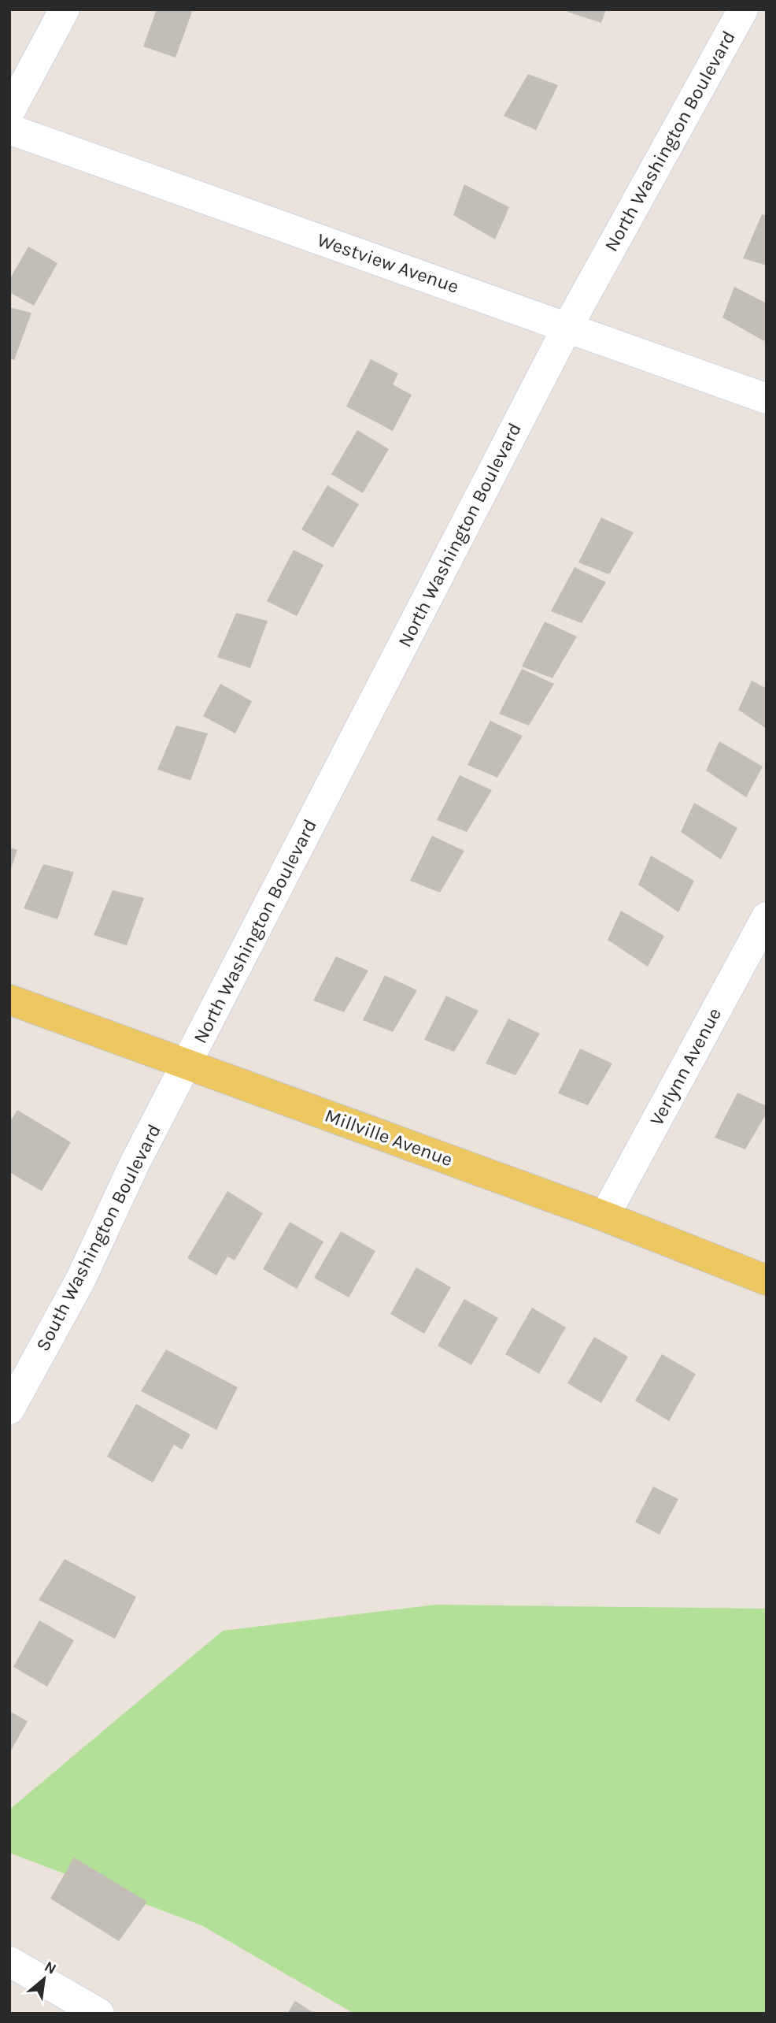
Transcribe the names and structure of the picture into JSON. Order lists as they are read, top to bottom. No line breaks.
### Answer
{"streets":{"main road":["Millville Avenue"],"street":["North Washington Boulevard","Westview Avenue","Verlynn Avenue","South Washington Boulevard"]},"crossings":[["North Washington Boulevard","Westview Avenue"],["North Washington Boulevard","Millville Avenue"],["North Washington Boulevard","South Washington Boulevard"],["Verlynn Avenue","Millville Avenue"],["Millville Avenue","South Washington Boulevard"]],"north":"top right"}
